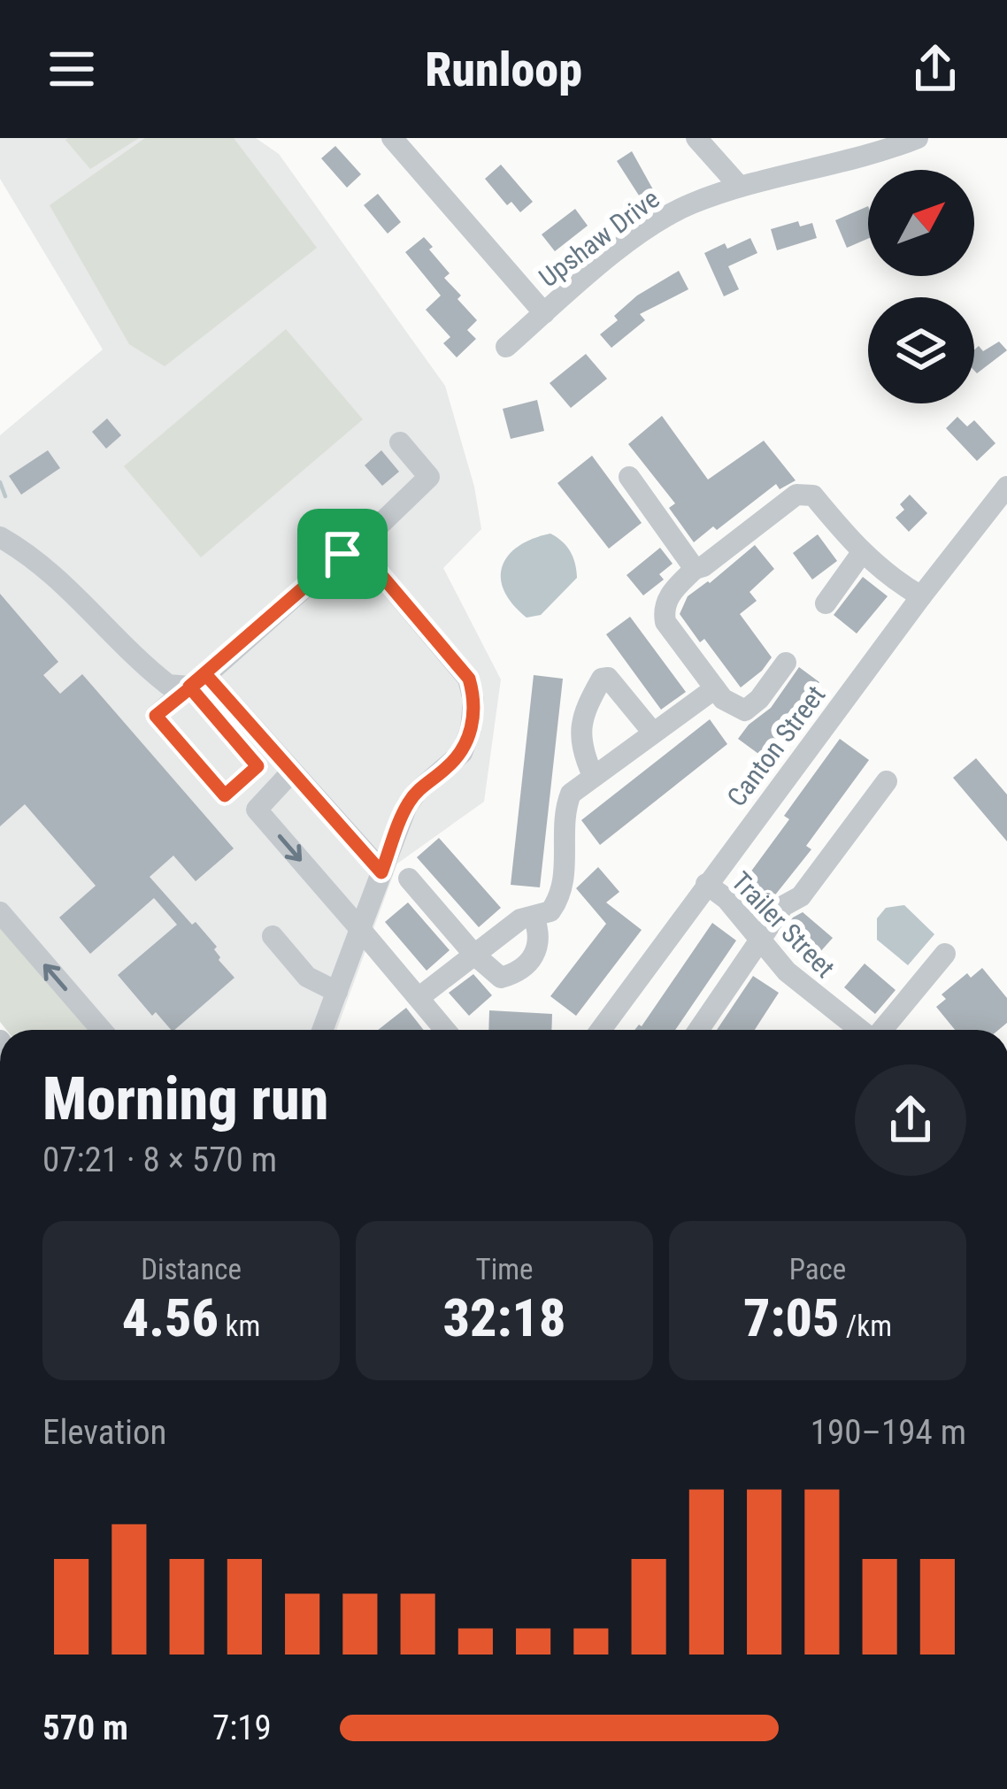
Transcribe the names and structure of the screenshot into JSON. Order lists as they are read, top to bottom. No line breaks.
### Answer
{"streets":{"street":["Upshaw Drive","Canton Street","Trailer Street"]},"crossings":[["Canton Street","Trailer Street"]],"north":"top right","page":{"header":"Runloop","heading":["Morning run","07:21 · 8 × 570 m"],"stats":[["Distance","4.56 km"],["Time","32:18"],["Pace","7:05 /km"]],"chart":["Elevation","190–194 m"],"list":[{"name":"570 m","note":"7:19"}]}}
